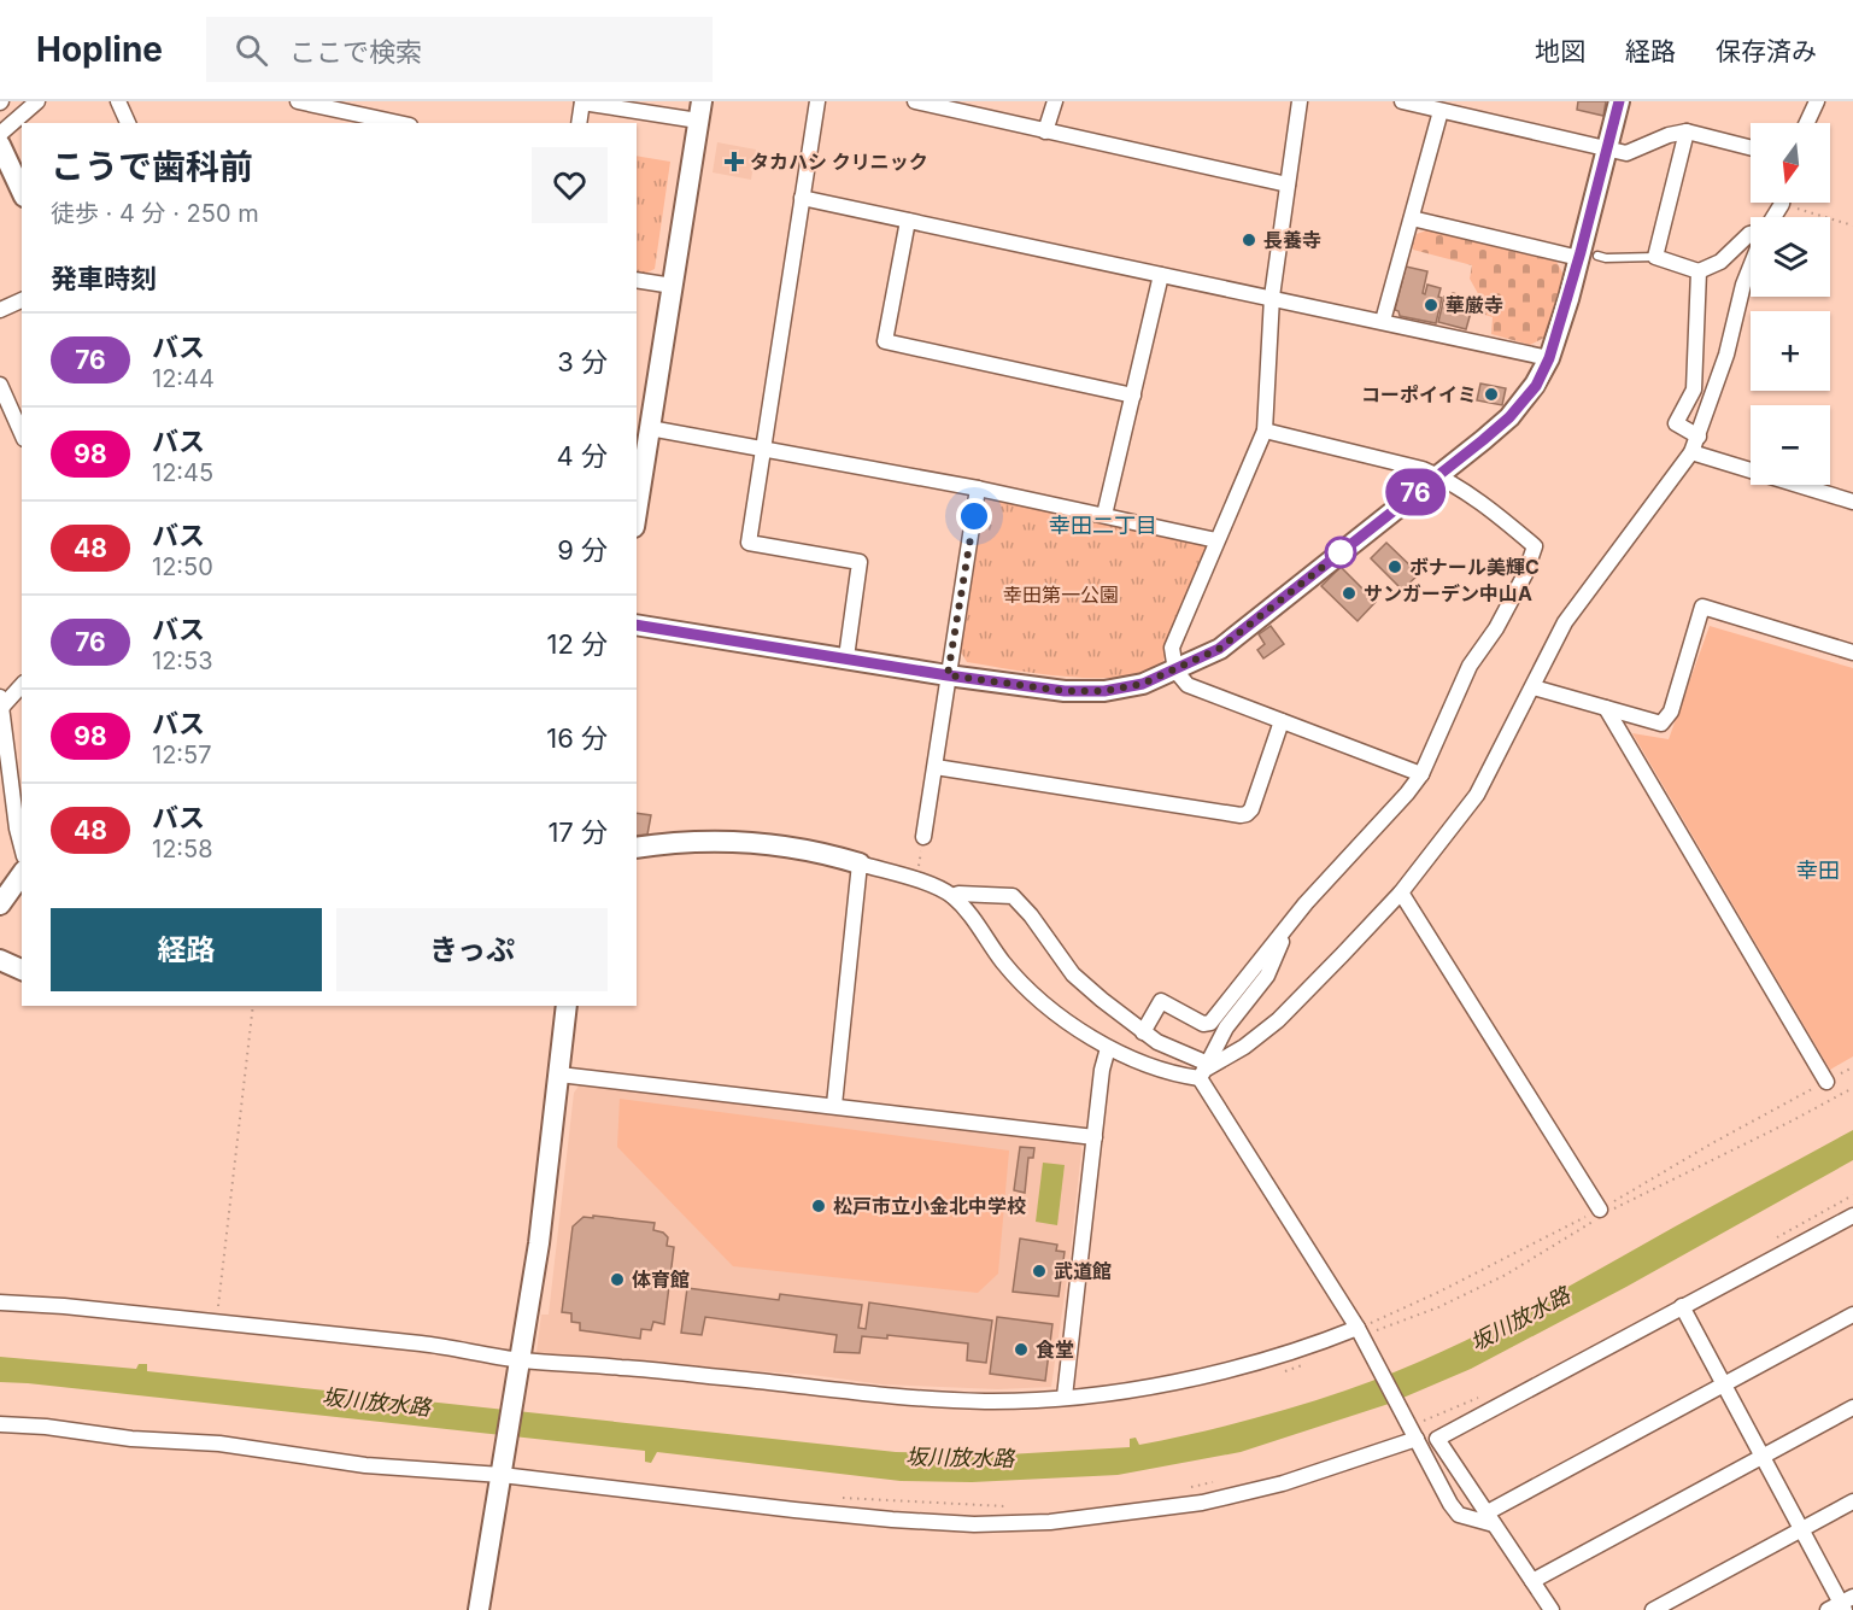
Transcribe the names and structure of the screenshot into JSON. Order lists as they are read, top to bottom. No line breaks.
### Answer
{"districts":["幸田二丁目","幸田"],"water":["坂川放水路"],"parks":["幸田第一公園"],"places":{"health":["タカハシ クリニック"],"other":["長養寺","華厳寺","コーポイイミ","ボナール美輝C","サンガーデン中山A","松戸市立小金北中学校","武道館","体育館","食堂"]},"lines":["bus line 76"],"north":"bottom","page":{"header":"Hopline","search":"ここで検索","nav":["地図","経路","保存済み"],"on_map":"76","map_buttons":["+","−"],"heading":[["こうで歯科前","徒歩 · 4 分 · 250 m"],"発車時刻"],"list":[{"mark":"76","name":"バス","note":"12:44","value":"3 分"},{"mark":"98","name":"バス","note":"12:45","value":"4 分"},{"mark":"48","name":"バス","note":"12:50","value":"9 分"},{"mark":"76","name":"バス","note":"12:53","value":"12 分"},{"mark":"98","name":"バス","note":"12:57","value":"16 分"},{"mark":"48","name":"バス","note":"12:58","value":"17 分"}],"buttons":["経路","きっぷ"]}}
